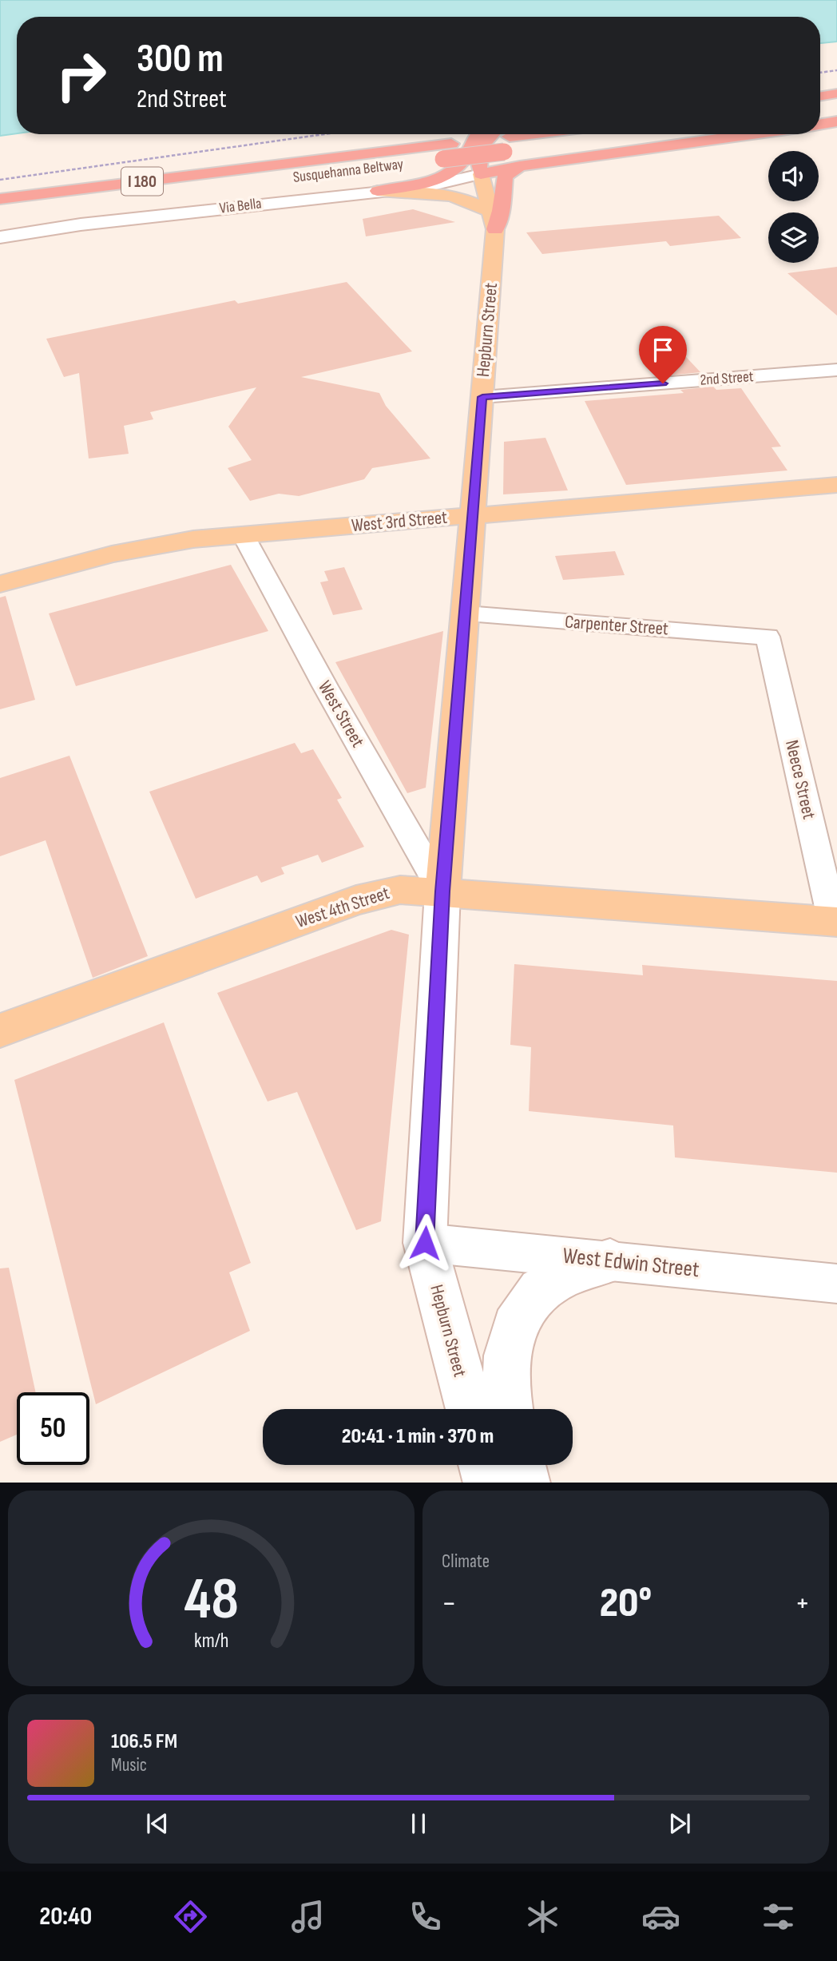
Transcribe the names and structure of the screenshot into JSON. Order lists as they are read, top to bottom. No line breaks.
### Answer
{"streets":{"highway":["Susquehanna Beltway","I 180"],"main road":["Via Bella","Hepburn Street","West 3rd Street","West 4th Street"],"street":["2nd Street","Carpenter Street","West Street","Neece Street","West Edwin Street"]},"crossings":[["Via Bella","Hepburn Street"],["Hepburn Street","2nd Street"],["Hepburn Street","West 3rd Street"],["Hepburn Street","Carpenter Street"],["Hepburn Street","West Street"],["Hepburn Street","West 4th Street"],["Hepburn Street","West Edwin Street"],["West 3rd Street","West Street"],["Carpenter Street","Neece Street"],["West Street","West 4th Street"],["Neece Street","West 4th Street"]],"page":{"turn":["300 m","2nd Street"],"limit":"50","trip":"20:41 · 1 min · 370 m","tile":"Climate","heat":["−","20°","+"],"song":["106.5 FM","Music"],"tabs":"20:40","gauge":["48","km/h"]}}
